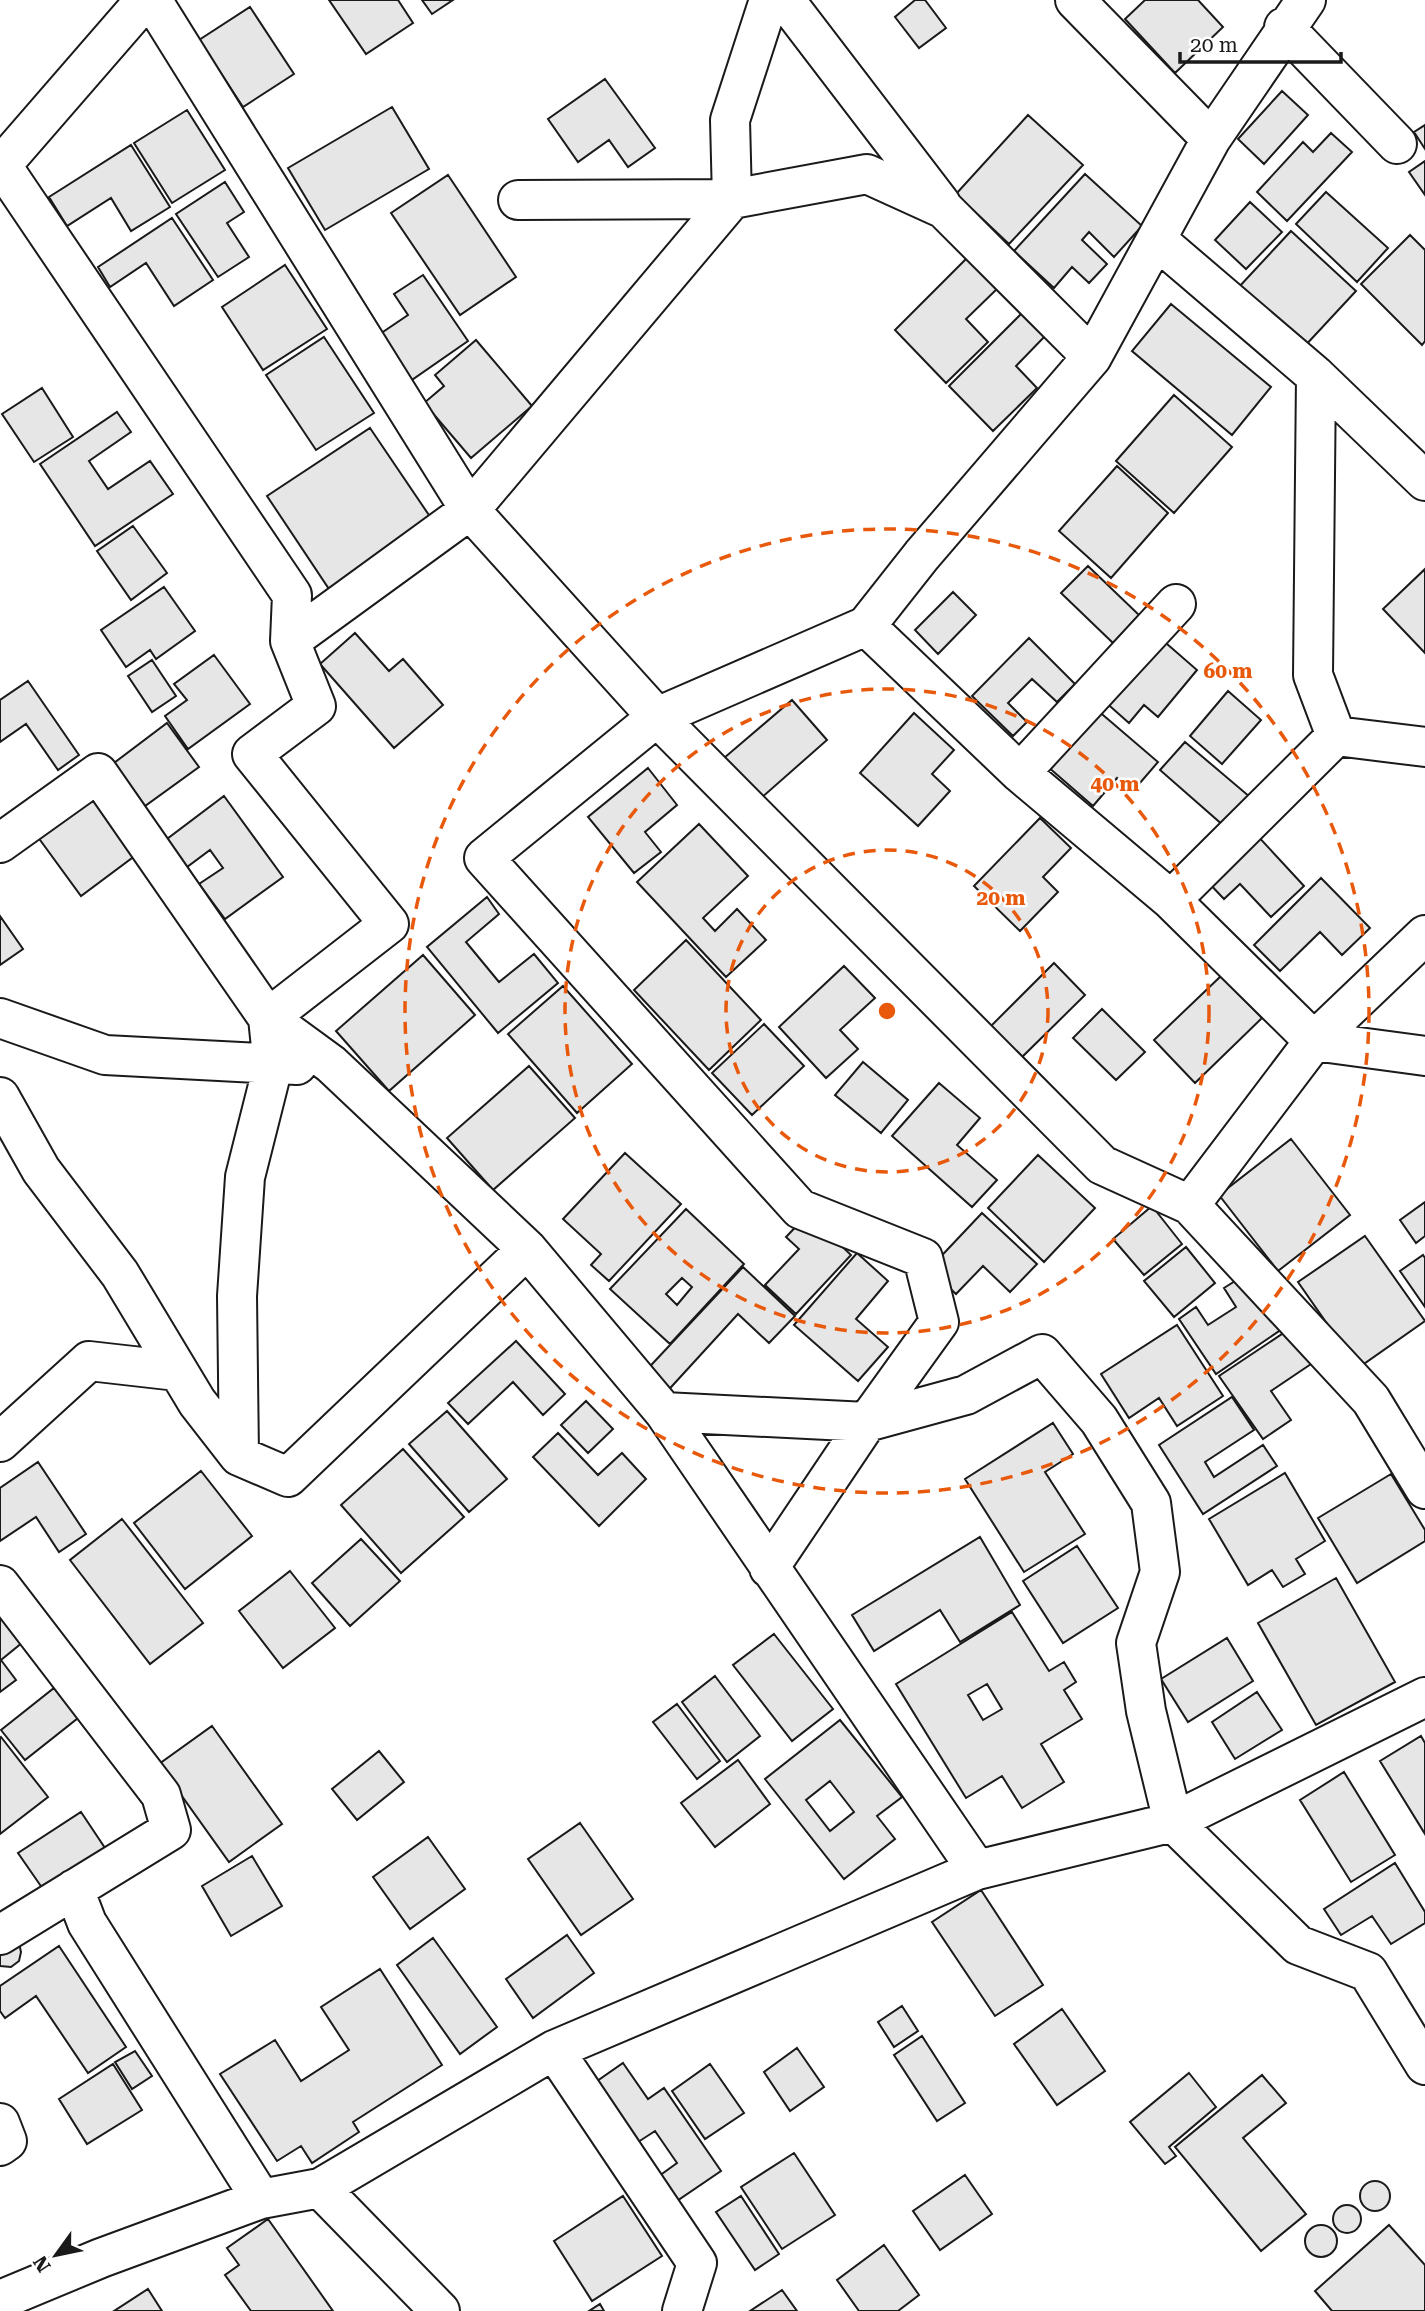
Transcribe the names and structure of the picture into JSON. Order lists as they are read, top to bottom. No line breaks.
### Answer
{"scale_bar":"20 m","north":"bottom left","rings":["60 m","40 m","20 m"]}
